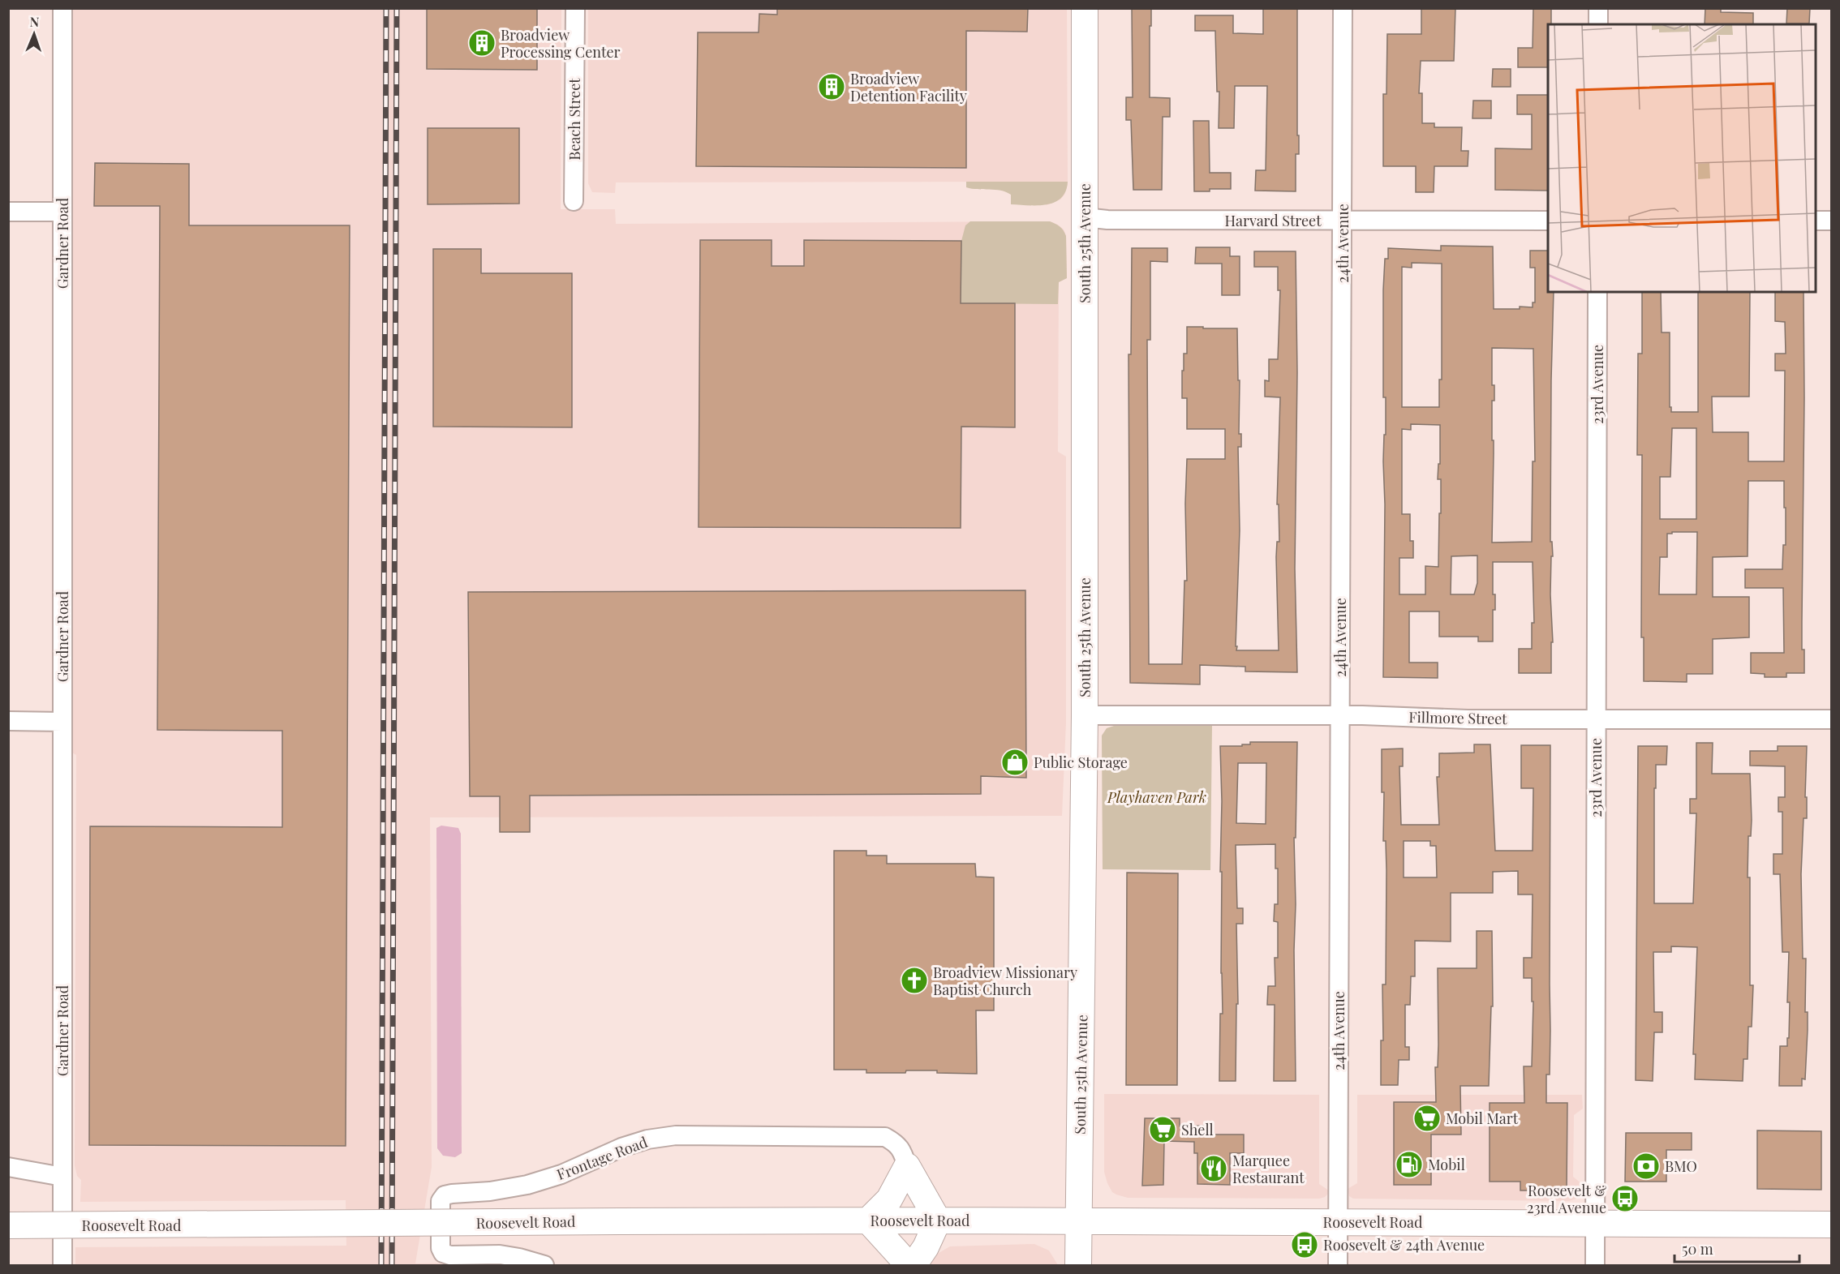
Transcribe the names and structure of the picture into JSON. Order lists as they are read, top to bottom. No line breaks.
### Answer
{"streets":{"main road":["South 25th Avenue","Roosevelt Road"],"street":["Beach Street","Harvard Street","Gardner Road","24th Avenue","23rd Avenue","Fillmore Street","Frontage Road"]},"crossings":[["Harvard Street","South 25th Avenue"],["Harvard Street","24th Avenue"],["South 25th Avenue","Fillmore Street"],["South 25th Avenue","Roosevelt Road"],["24th Avenue","Fillmore Street"],["24th Avenue","Roosevelt Road"],["23rd Avenue","Fillmore Street"],["23rd Avenue","Roosevelt Road"]],"parks":["Playhaven Park"],"places":{"building":["Broadview Processing Center","Broadview Detention Facility"],"shop":["Public Storage"],"church":["Broadview Missionary Baptist Church"],"supermarket":["Mobil Mart","Shell"],"fuel station":["Mobil"],"bank":["BMO"],"restaurant":["Marquee Restaurant"],"bus stop":["Roosevelt & 23rd Avenue","Roosevelt & 24th Avenue"]},"scale_bar":"50 m","north":"top"}
